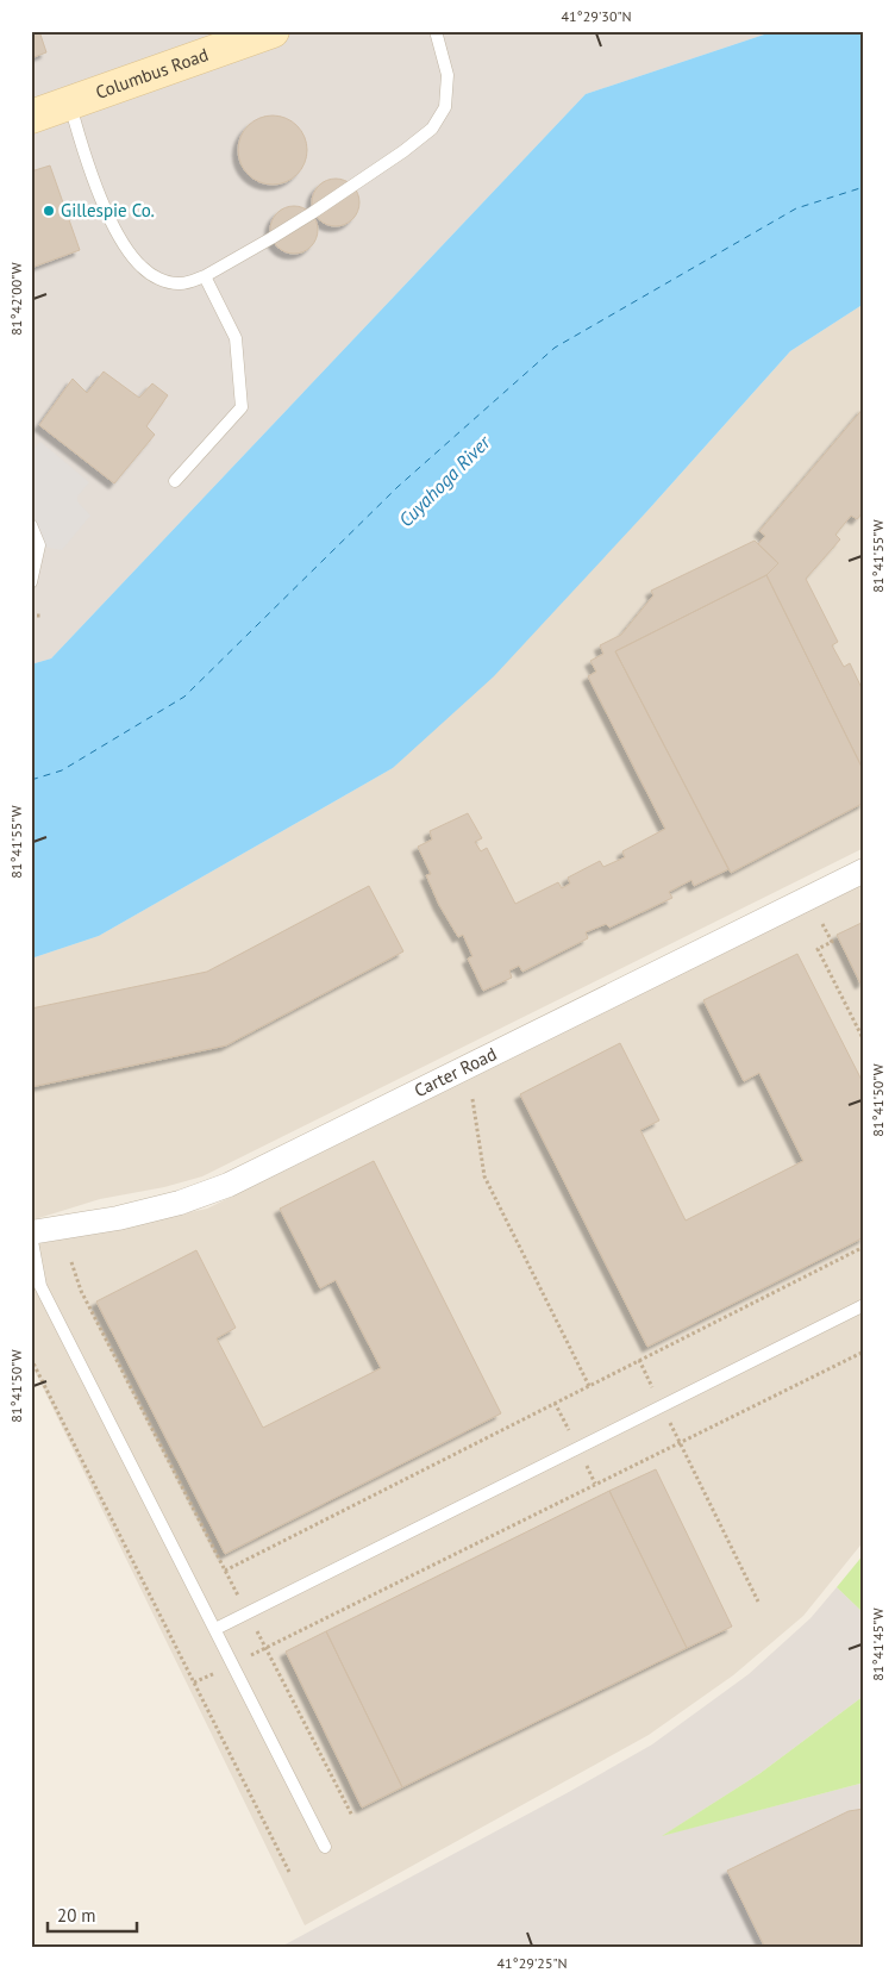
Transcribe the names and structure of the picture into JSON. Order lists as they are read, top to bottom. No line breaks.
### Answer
{"streets":{"street":["Columbus Road","Carter Road"]},"water":["Cuyahoga River"],"places":["Gillespie Co."],"scale_bar":"20 m","coordinates":["41°29'30\"N","81°42'00\"W","81°41'55\"W","81°41'50\"W","81°41'45\"W","41°29'25\"N"]}
